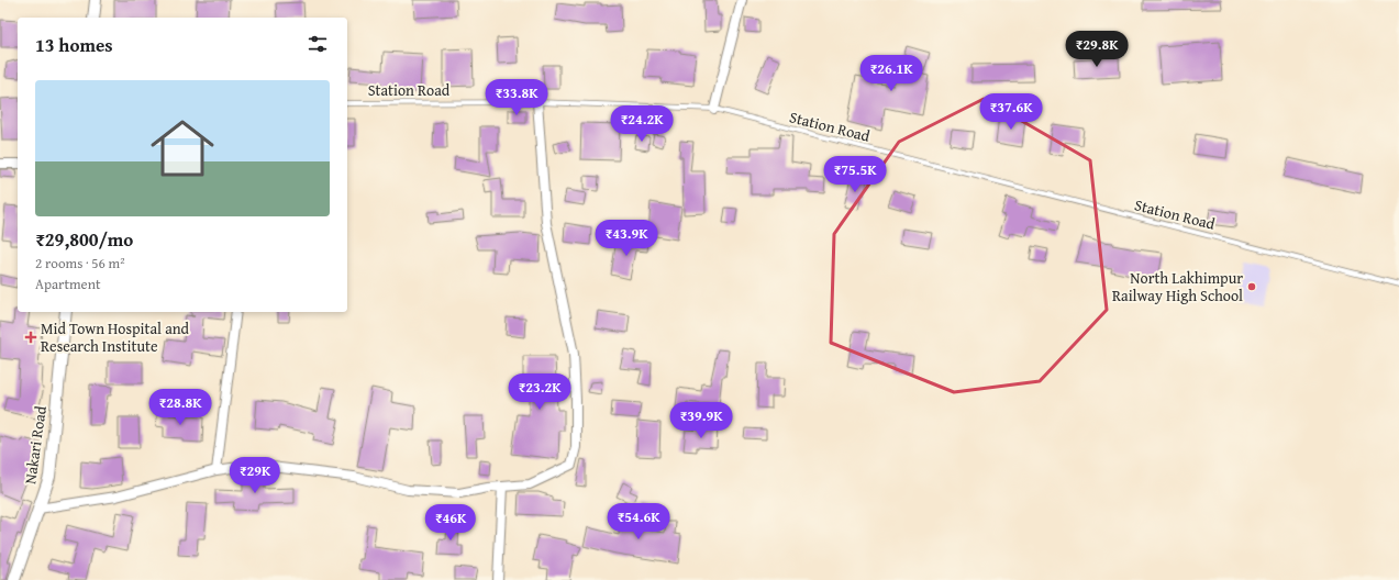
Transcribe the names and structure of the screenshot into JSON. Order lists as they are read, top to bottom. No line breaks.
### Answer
{"streets":{"street":["Nakari Road"],"lane":["Station Road"]},"places":{"other":["North Lakhimpur Railway High School"],"health":["Mid Town Hospital and Research Institute"]},"page":{"heading":"13 homes","price":["₹29.8K","₹26.1K","₹33.8K","₹37.6K","₹24.2K","₹75.5K","₹43.9K","₹23.2K","₹28.8K","₹39.9K","₹29K","₹54.6K","₹46K"],"list":[{"name":"₹29,800/mo","note":"2 rooms · 56 m² · Apartment"}]}}
